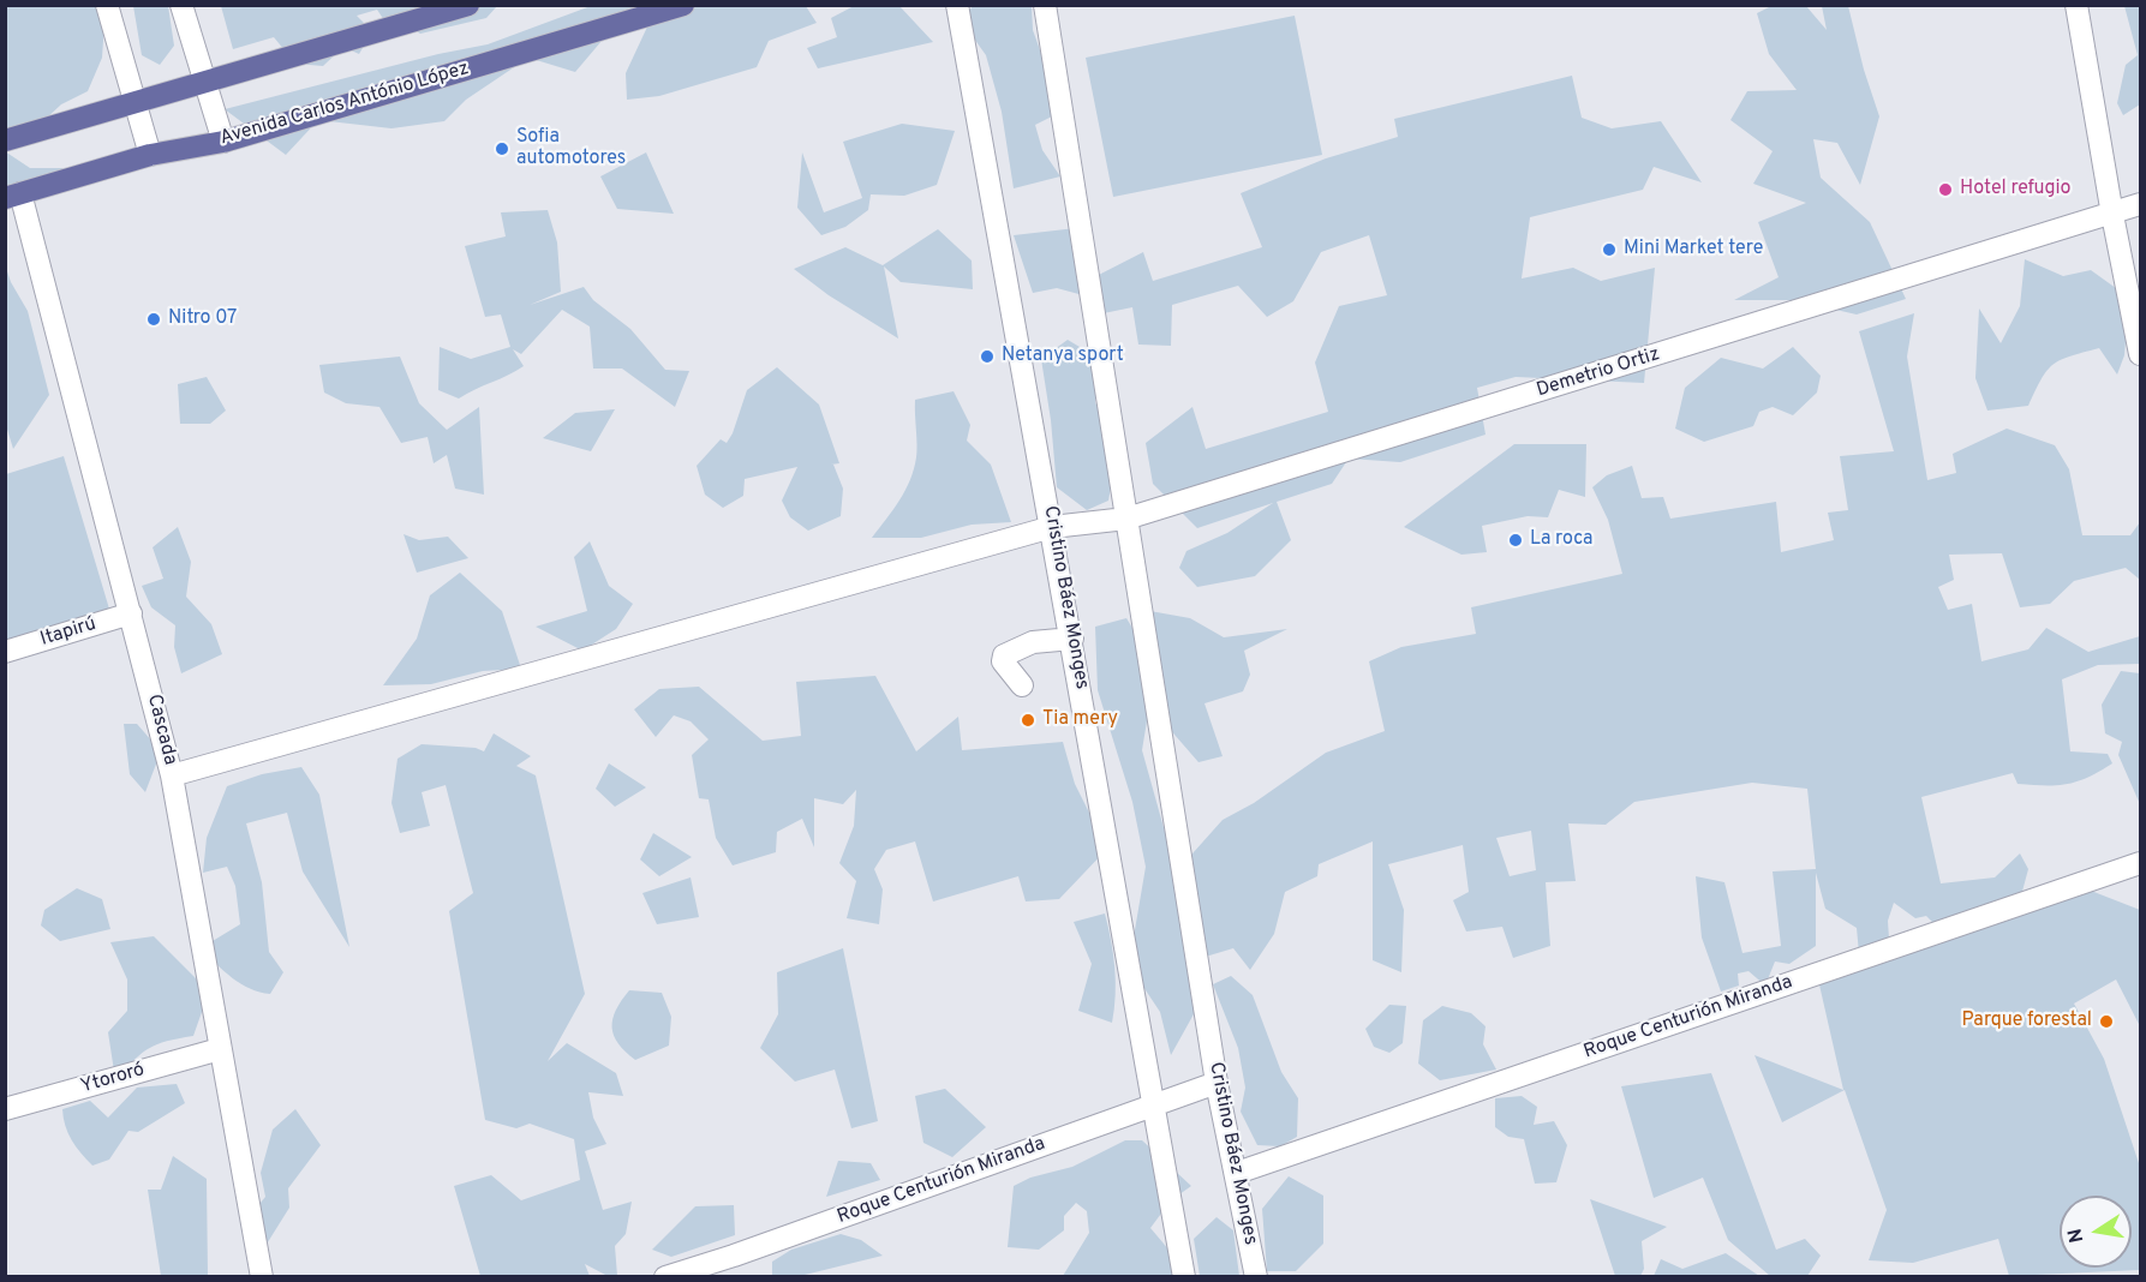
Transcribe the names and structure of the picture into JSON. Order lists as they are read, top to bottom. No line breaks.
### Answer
{"streets":{"main road":["Avenida Carlos António López"],"street":["Demetrio Ortiz","Cristino Báez Monges","Itapirú","Cascada","Roque Centurión Miranda","Ytororó"]},"crossings":[["Avenida Carlos António López","Cascada"],["Demetrio Ortiz","Cristino Báez Monges"],["Demetrio Ortiz","Cascada"],["Cristino Báez Monges","Roque Centurión Miranda"],["Itapirú","Cascada"],["Cascada","Ytororó"]],"places":["Sofia automotores","Hotel refugio","Mini Market tere","Nitro 07","Netanya sport","La roca","Tia mery","Parque forestal"],"north":"left"}
